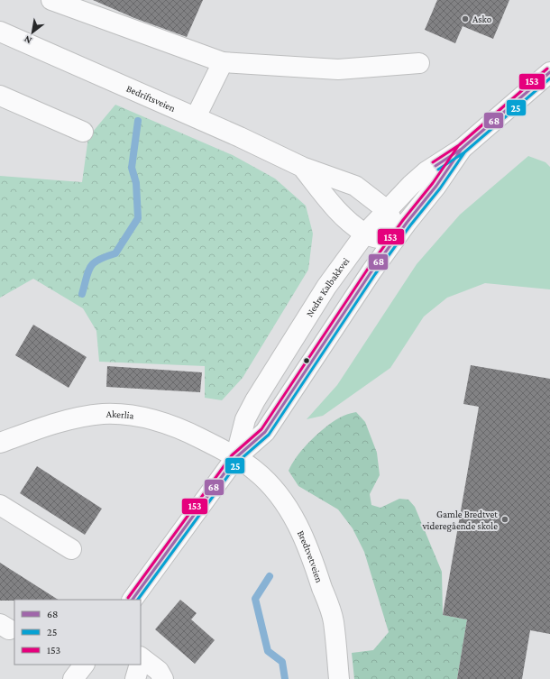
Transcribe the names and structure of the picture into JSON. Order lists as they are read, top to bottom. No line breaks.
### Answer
{"streets":{"street":["Bedriftsveien","Nedre Kalbakkvei","Akerlia","Bredtvetveien"]},"crossings":[["Bedriftsveien","Nedre Kalbakkvei"],["Nedre Kalbakkvei","Akerlia"],["Nedre Kalbakkvei","Bredtvetveien"],["Akerlia","Bredtvetveien"]],"places":["Asko","Gamle Bredtvet videregående skole"],"lines":["transit line 153","transit line 68","transit line 25"],"legend":["68","25","153"],"north":"bottom left"}
